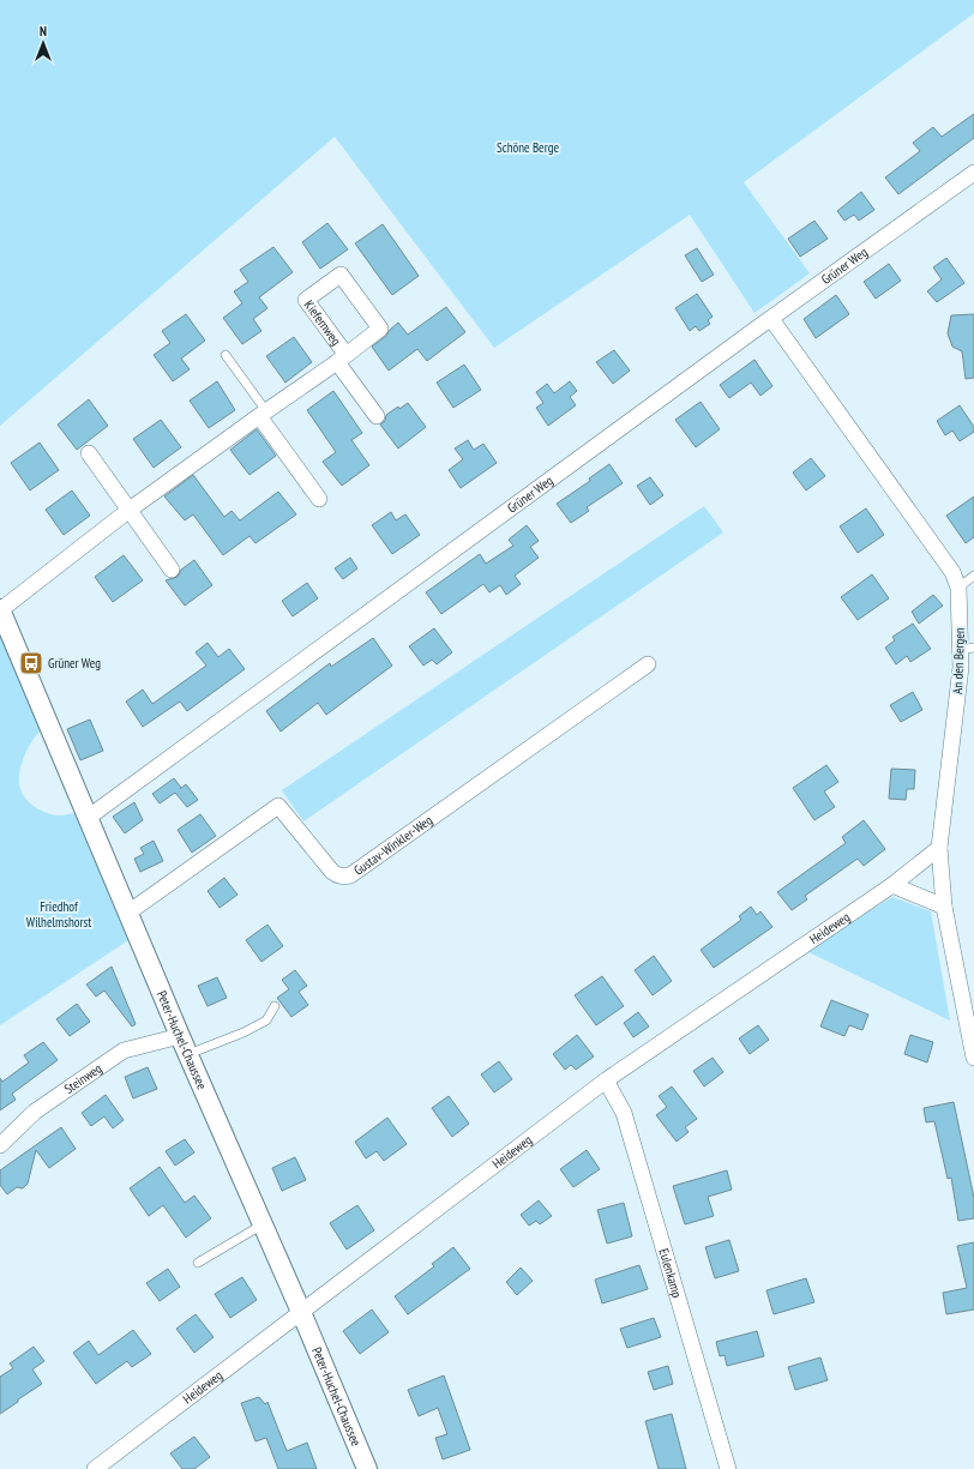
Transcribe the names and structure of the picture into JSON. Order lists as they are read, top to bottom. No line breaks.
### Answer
{"streets":{"street":["Grüner Weg","Kiefernweg","An den Bergen","Gustav-Winkler-Weg","Heideweg","Peter-Huchel-Chaussee","Steinweg","Eulenkamp"]},"crossings":[["Grüner Weg","An den Bergen"],["Grüner Weg","Peter-Huchel-Chaussee"],["Kiefernweg","Peter-Huchel-Chaussee"],["An den Bergen","Heideweg"],["Gustav-Winkler-Weg","Peter-Huchel-Chaussee"],["Heideweg","Peter-Huchel-Chaussee"],["Heideweg","Eulenkamp"],["Peter-Huchel-Chaussee","Steinweg"]],"parks":["Schöne Berge","Friedhof Wilhelmshorst"],"places":{"bus stop":["Grüner Weg"]},"north":"top"}
